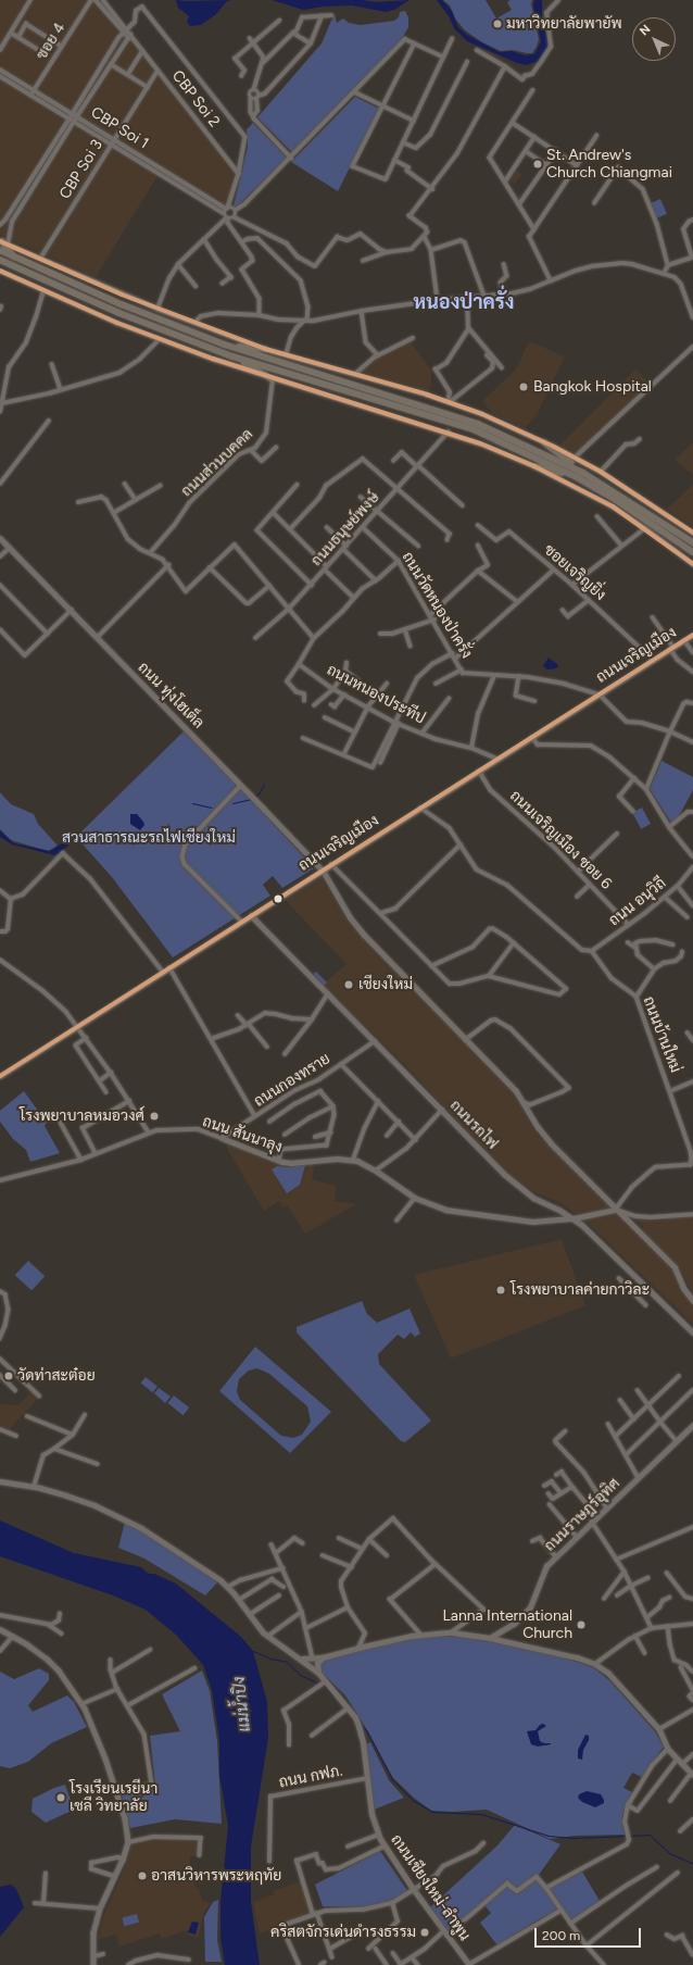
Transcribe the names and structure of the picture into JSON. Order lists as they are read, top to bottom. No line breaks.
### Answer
{"streets":{"main road":["ถนนเจริญเมือง","ถนนเชียงใหม่-ลำพูน"],"street":["ซอย 4","CBP Soi 2","CBP Soi 1","CBP Soi 3","ถนนส่วนบคคล","ถนนธนุษย์พงษ์","ซอยเจริญยิ่ง","ถนนวัดหนองป่าครั่ง","ถนนหนองประทีป","ถนน ทุ่งโฮเต็ล","ถนนเจริญเมือง ซอย 6","ถนน อนุวิถี","ถนนบ้านใหม่","ถนนกองทราย","ถนนรถไฟ","ถนน สันนาลุง","ถนนราษฎร์อุทิศ","ถนน กฟภ."]},"crossings":[["ซอย 4","CBP Soi 1"],["CBP Soi 2","CBP Soi 3"],["CBP Soi 1","CBP Soi 3"],["ถนนธนุษย์พงษ์","ถนนวัดหนองป่าครั่ง"],["ซอยเจริญยิ่ง","ถนนเจริญเมือง"],["ถนนวัดหนองป่าครั่ง","ถนนเจริญเมือง"],["ถนนเจริญเมือง","ถนนหนองประทีป"],["ถนนเจริญเมือง","ถนน ทุ่งโฮเต็ล"],["ถนนเจริญเมือง","ถนนเจริญเมือง ซอย 6"],["ถนนเจริญเมือง","ถนนรถไฟ"],["ถนนเจริญเมือง ซอย 6","ถนน อนุวิถี"],["ถนน อนุวิถี","ถนนบ้านใหม่"],["ถนนบ้านใหม่","ถนน สันนาลุง"],["ถนนกองทราย","ถนนรถไฟ"],["ถนนกองทราย","ถนน สันนาลุง"],["ถนนรถไฟ","ถนน สันนาลุง"],["ถนน กฟภ.","ถนนเชียงใหม่-ลำพูน"]],"districts":["หนองป่าครั่ง"],"water":["แม่น้ำปิง"],"parks":["สวนสาธารณะรถไฟเชียงใหม่"],"places":["มหาวิทยาลัยพายัพ","St. Andrew's Church Chiangmai","Bangkok Hospital","เชียงใหม่","โรงพยาบาลหมอวงศ์","โรงพยาบาลค่ายกาวิละ","วัดท่าสะต๋อย","Lanna International Church","โรงเรียนเรยีนา เชลี วิทยาลัย","อาสนวิหารพระหฤทัย","คริสตจักรเด่นดำรงธรรม"],"scale_bar":"200 m","north":"top left"}
